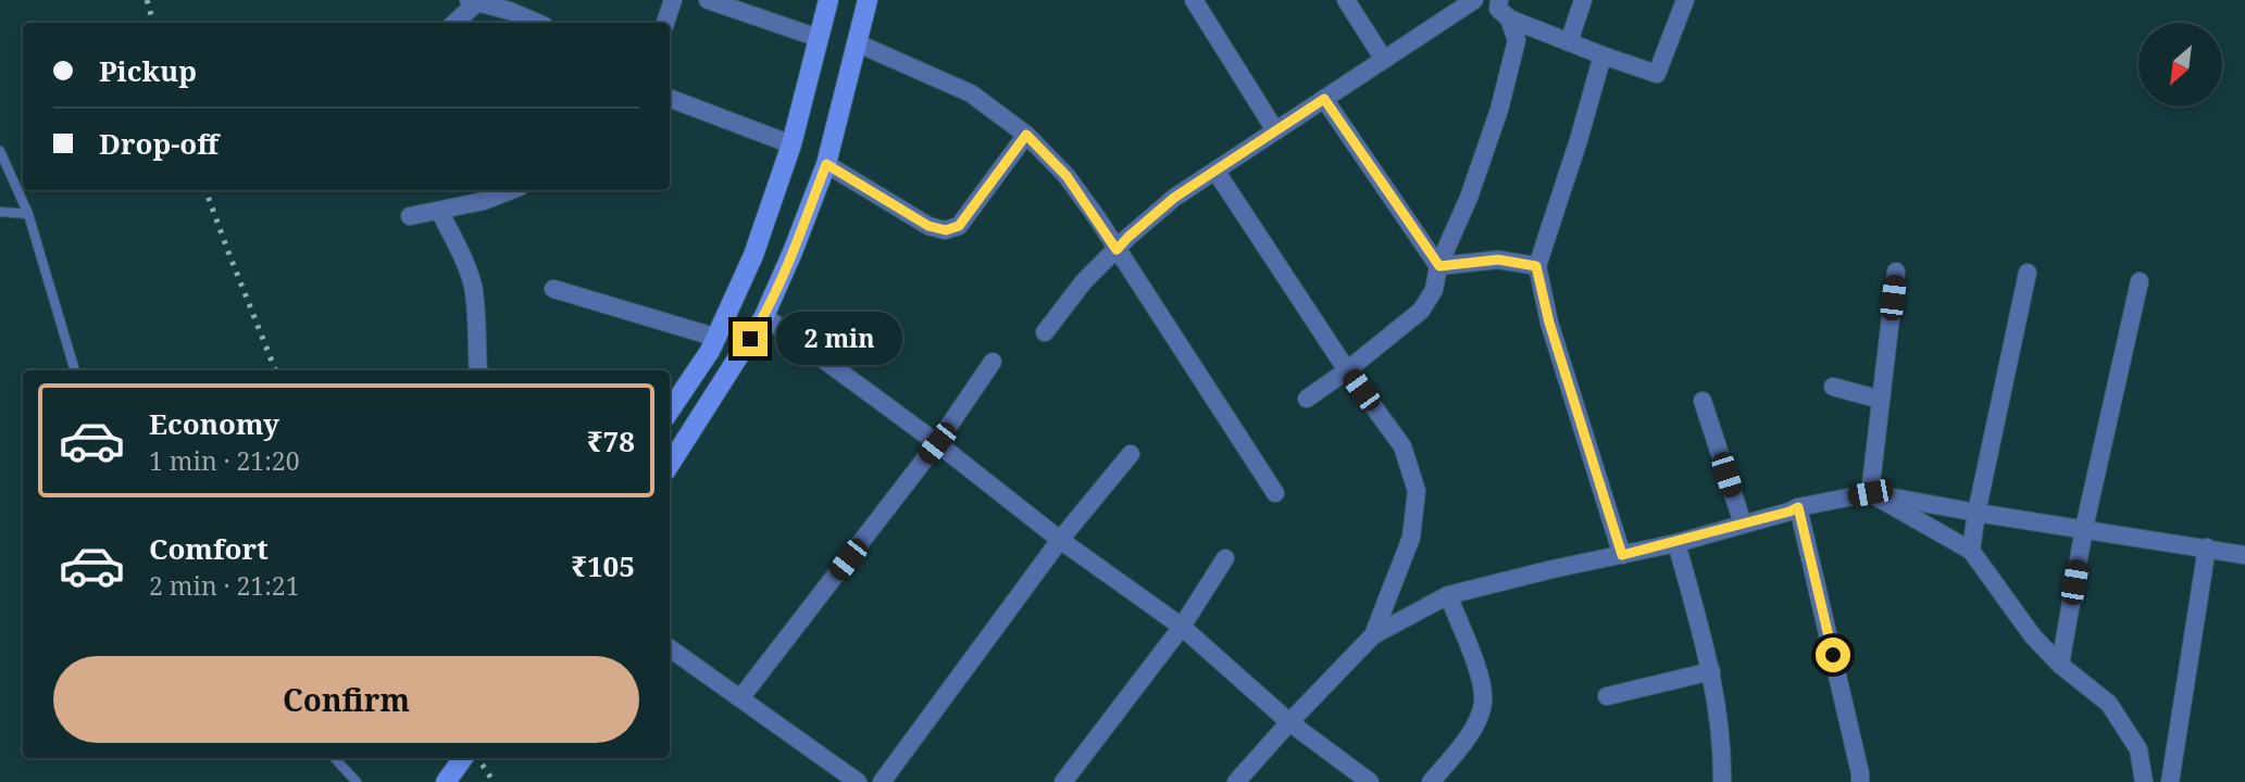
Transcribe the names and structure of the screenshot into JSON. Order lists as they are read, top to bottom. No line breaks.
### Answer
{"north":"bottom left","page":{"banner":["Pickup","Drop-off"],"bubble":"2 min","list":[{"name":"Economy","note":"1 min · 21:20","value":"₹78"},{"name":"Comfort","note":"2 min · 21:21","value":"₹105"}],"buttons":"Confirm"}}
